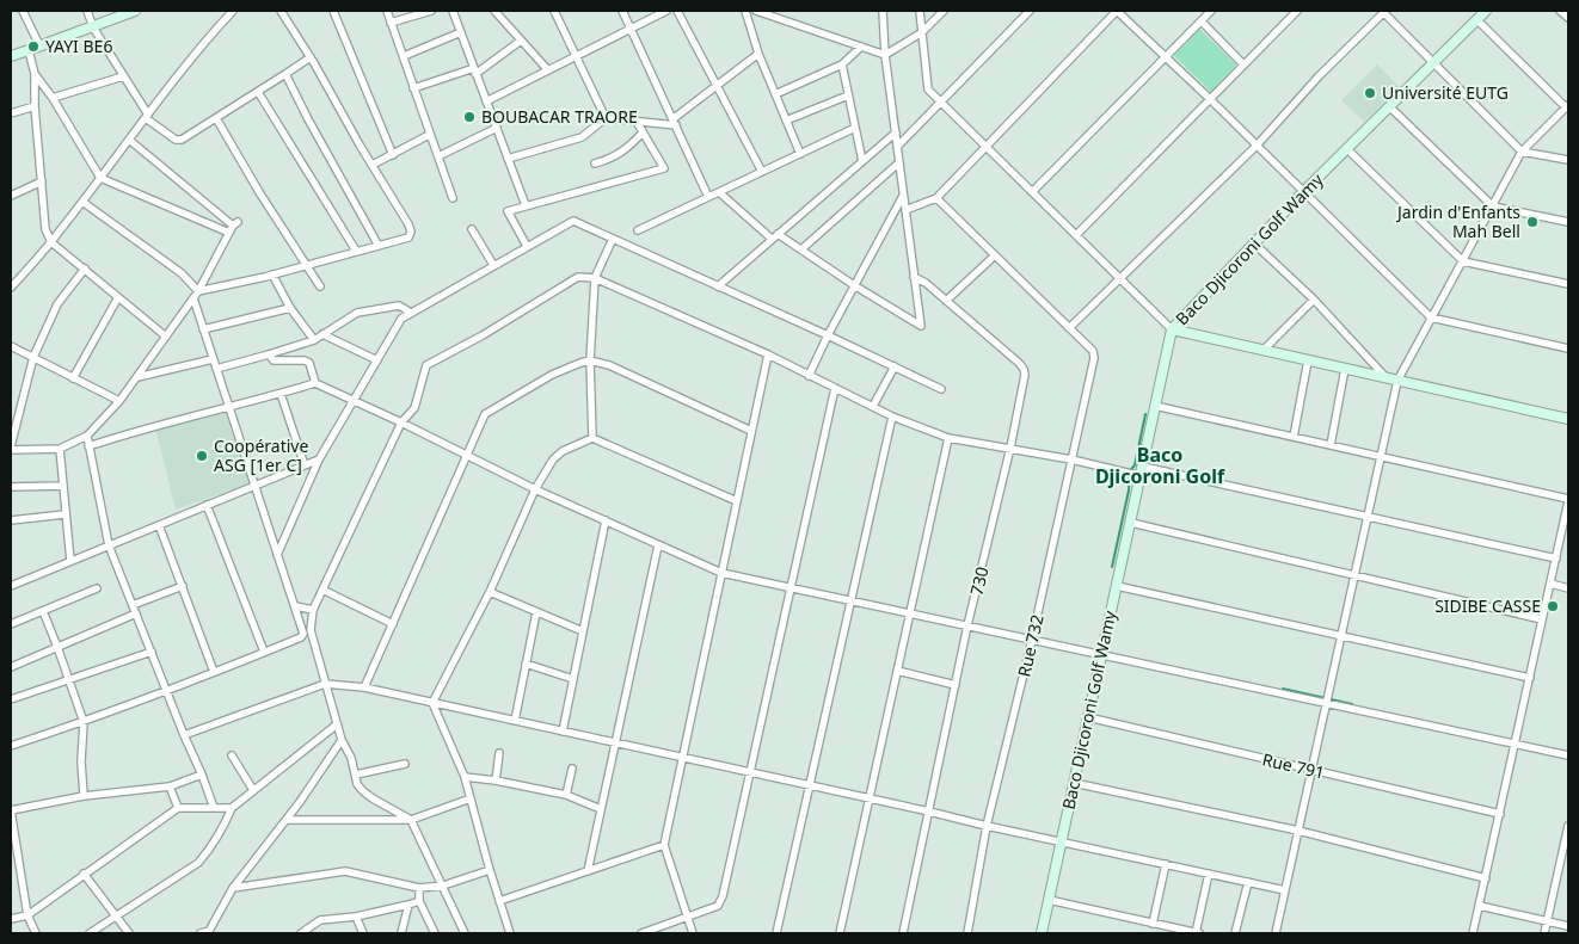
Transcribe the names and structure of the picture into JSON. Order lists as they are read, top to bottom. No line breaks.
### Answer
{"streets":{"street":["Baco Djicoroni Golf Wamy","730","Rue 732","Rue 791"]},"crossings":[["Baco Djicoroni Golf Wamy","Rue 791"]],"districts":["Baco Djicoroni Golf"],"places":["YAYI BE6","Université EUTG","BOUBACAR TRAORE","Jardin d'Enfants Mah Bell","Coopérative ASG [1er C]","SIDIBE CASSE"]}
